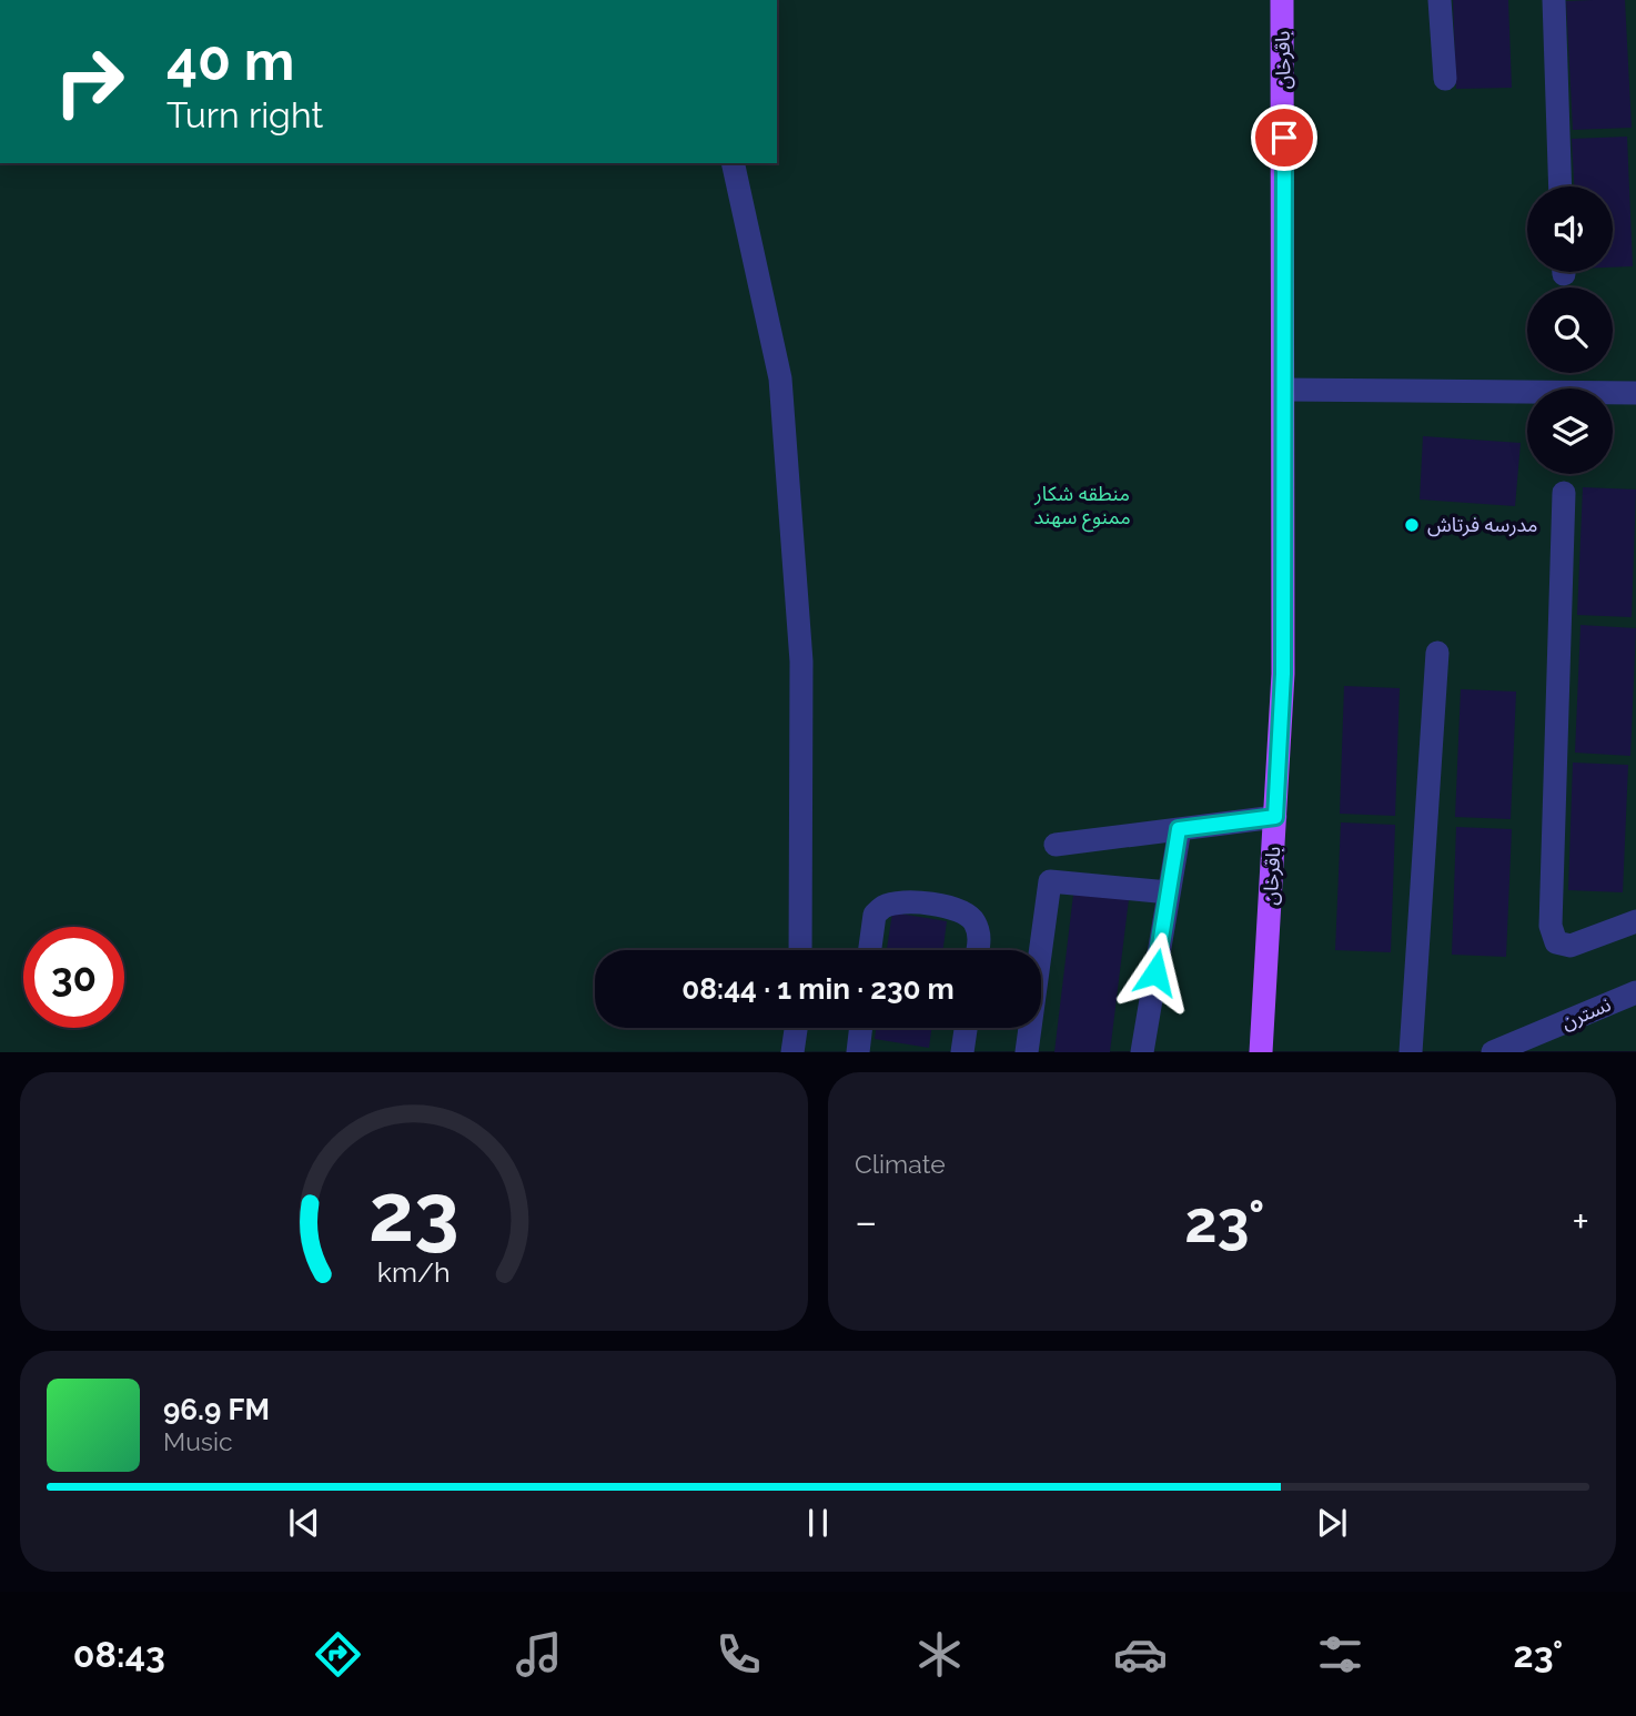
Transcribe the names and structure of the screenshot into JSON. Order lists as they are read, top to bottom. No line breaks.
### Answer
{"streets":{"main road":["باقرخان"],"street":["نسترن"]},"parks":["منطقه شکار ممنوع سهند"],"places":["مدرسه فرتاش"],"page":{"turn":["40 m","Turn right"],"limit":"30","trip":"08:44 · 1 min · 230 m","tile":"Climate","heat":["−","23°","+"],"song":["96.9 FM","Music"],"tabs":["08:43","23°"],"gauge":["23","km/h"]}}
